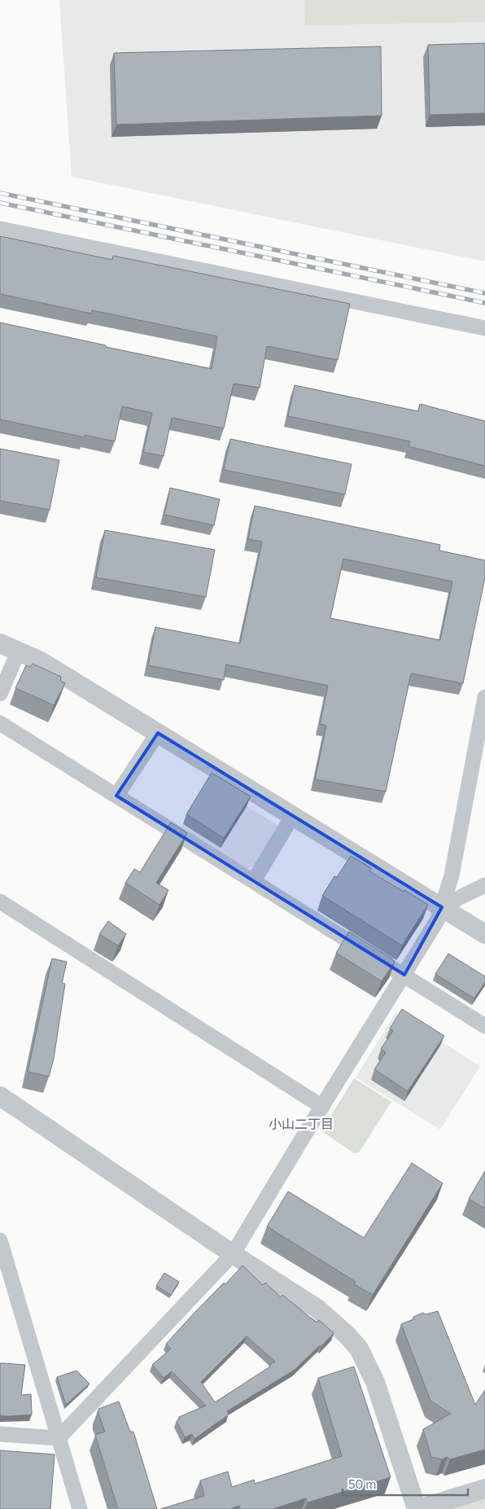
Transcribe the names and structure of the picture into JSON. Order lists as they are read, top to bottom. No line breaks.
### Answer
{"districts":["小山二丁目"],"scale_bar":"50 m"}
